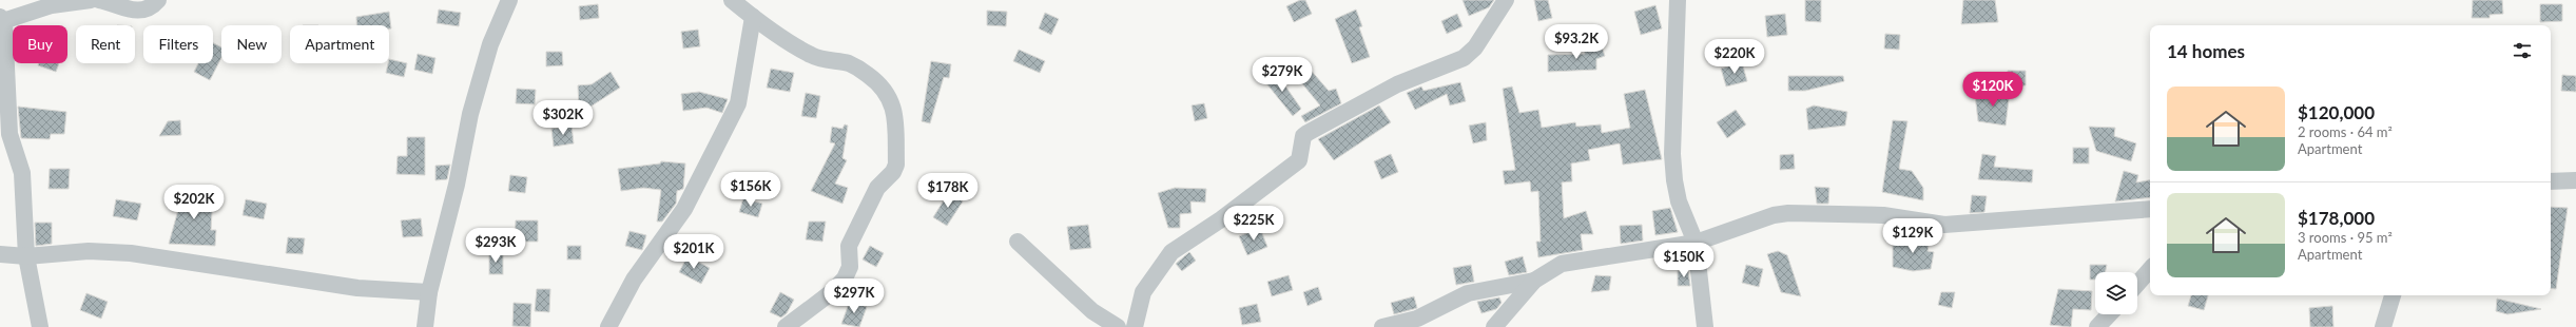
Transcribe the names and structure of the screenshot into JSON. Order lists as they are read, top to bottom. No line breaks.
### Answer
{"page":{"price":["$93.2K","$220K","$279K","$120K","$302K","$156K","$178K","$202K","$225K","$129K","$293K","$201K","$150K","$297K"],"chip":["Buy","Rent","Filters","New","Apartment"],"heading":"14 homes","list":[{"name":"$120,000","note":"2 rooms · 64 m² · Apartment"},{"name":"$178,000","note":"3 rooms · 95 m² · Apartment"}]}}
